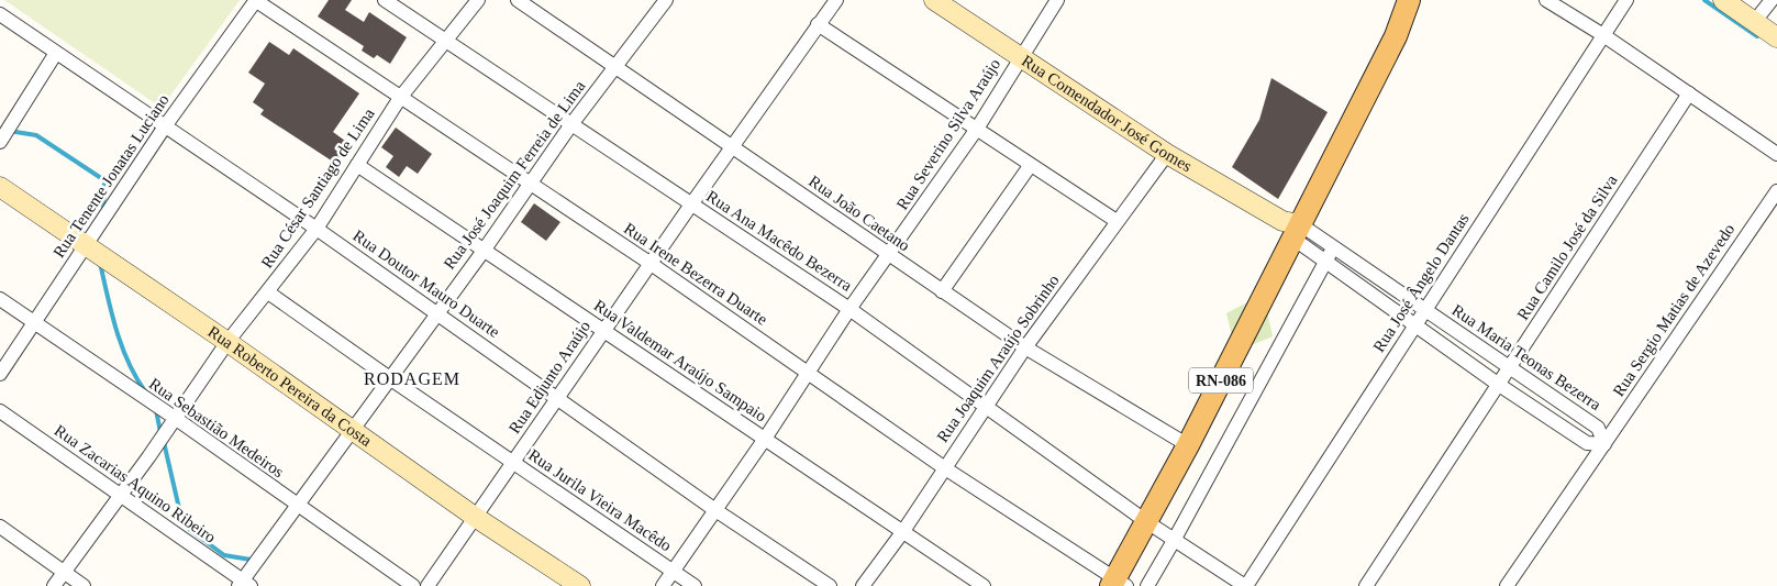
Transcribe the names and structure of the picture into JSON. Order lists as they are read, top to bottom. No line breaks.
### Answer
{"streets":{"main road":["RN-086"],"street":["Rua Comendador José Gomes","Rua Severino Silva Araújo","Rua José Joaquim Ferreia de Lima","Rua Tenente Jonatas Luciano","Rua César Santiago de Lima","Rua João Caetano","Rua Ana Macêdo Bezerra","Rua Camilo José da Silva","Rua Irene Bezerra Duarte","Rua José Ângelo Dantas","Rua Doutor Mauro Duarte","Rua Sergio Matias de Azevedo","Rua Maria Teonas Bezerra","Rua Joaquim Araújo Sobrinho","Rua Valdemar Araújo Sampaio","Rua Edjunto Araújo","Rua Roberto Pereira da Costa","Rua Sebastião Medeiros","Rua Zacarias Aquino Ribeiro","Rua Jurila Vieira Macêdo"]},"crossings":[["Rua Comendador José Gomes","Rua Severino Silva Araújo"],["Rua Comendador José Gomes","Rua Maria Teonas Bezerra"],["Rua Comendador José Gomes","Rua Joaquim Araújo Sobrinho"],["Rua Comendador José Gomes","RN-086"],["Rua Severino Silva Araújo","Rua João Caetano"],["Rua Severino Silva Araújo","Rua Ana Macêdo Bezerra"],["Rua Severino Silva Araújo","Rua Irene Bezerra Duarte"],["Rua Severino Silva Araújo","Rua Doutor Mauro Duarte"],["Rua Severino Silva Araújo","Rua Valdemar Araújo Sampaio"],["Rua Severino Silva Araújo","Rua Jurila Vieira Macêdo"],["Rua José Joaquim Ferreia de Lima","Rua João Caetano"],["Rua José Joaquim Ferreia de Lima","Rua Ana Macêdo Bezerra"],["Rua José Joaquim Ferreia de Lima","Rua Irene Bezerra Duarte"],["Rua José Joaquim Ferreia de Lima","Rua Doutor Mauro Duarte"],["Rua José Joaquim Ferreia de Lima","Rua Valdemar Araújo Sampaio"],["Rua José Joaquim Ferreia de Lima","Rua Roberto Pereira da Costa"],["Rua José Joaquim Ferreia de Lima","Rua Sebastião Medeiros"],["Rua José Joaquim Ferreia de Lima","Rua Zacarias Aquino Ribeiro"],["Rua José Joaquim Ferreia de Lima","Rua Jurila Vieira Macêdo"],["Rua Tenente Jonatas Luciano","Rua Irene Bezerra Duarte"],["Rua Tenente Jonatas Luciano","Rua Doutor Mauro Duarte"],["Rua Tenente Jonatas Luciano","Rua Roberto Pereira da Costa"],["Rua Tenente Jonatas Luciano","Rua Sebastião Medeiros"],["Rua César Santiago de Lima","Rua Ana Macêdo Bezerra"],["Rua César Santiago de Lima","Rua Irene Bezerra Duarte"],["Rua César Santiago de Lima","Rua Doutor Mauro Duarte"],["Rua César Santiago de Lima","Rua Valdemar Araújo Sampaio"],["Rua César Santiago de Lima","Rua Roberto Pereira da Costa"],["Rua César Santiago de Lima","Rua Sebastião Medeiros"],["Rua César Santiago de Lima","Rua Zacarias Aquino Ribeiro"],["Rua César Santiago de Lima","Rua Jurila Vieira Macêdo"],["Rua João Caetano","Rua Joaquim Araújo Sobrinho"],["Rua João Caetano","Rua Edjunto Araújo"],["Rua João Caetano","RN-086"],["Rua Ana Macêdo Bezerra","Rua José Ângelo Dantas"],["Rua Ana Macêdo Bezerra","Rua Joaquim Araújo Sobrinho"],["Rua Ana Macêdo Bezerra","Rua Edjunto Araújo"],["Rua Ana Macêdo Bezerra","RN-086"],["Rua Camilo José da Silva","Rua Maria Teonas Bezerra"],["Rua Irene Bezerra Duarte","Rua Joaquim Araújo Sobrinho"],["Rua Irene Bezerra Duarte","Rua Edjunto Araújo"],["Rua Irene Bezerra Duarte","RN-086"],["Rua José Ângelo Dantas","Rua Maria Teonas Bezerra"],["Rua Doutor Mauro Duarte","Rua Edjunto Araújo"],["Rua Sergio Matias de Azevedo","Rua Maria Teonas Bezerra"],["Rua Maria Teonas Bezerra","RN-086"],["Rua Joaquim Araújo Sobrinho","Rua Valdemar Araújo Sampaio"],["Rua Valdemar Araújo Sampaio","Rua Edjunto Araújo"],["Rua Edjunto Araújo","Rua Roberto Pereira da Costa"],["Rua Edjunto Araújo","Rua Jurila Vieira Macêdo"]],"districts":["RODAGEM"]}
